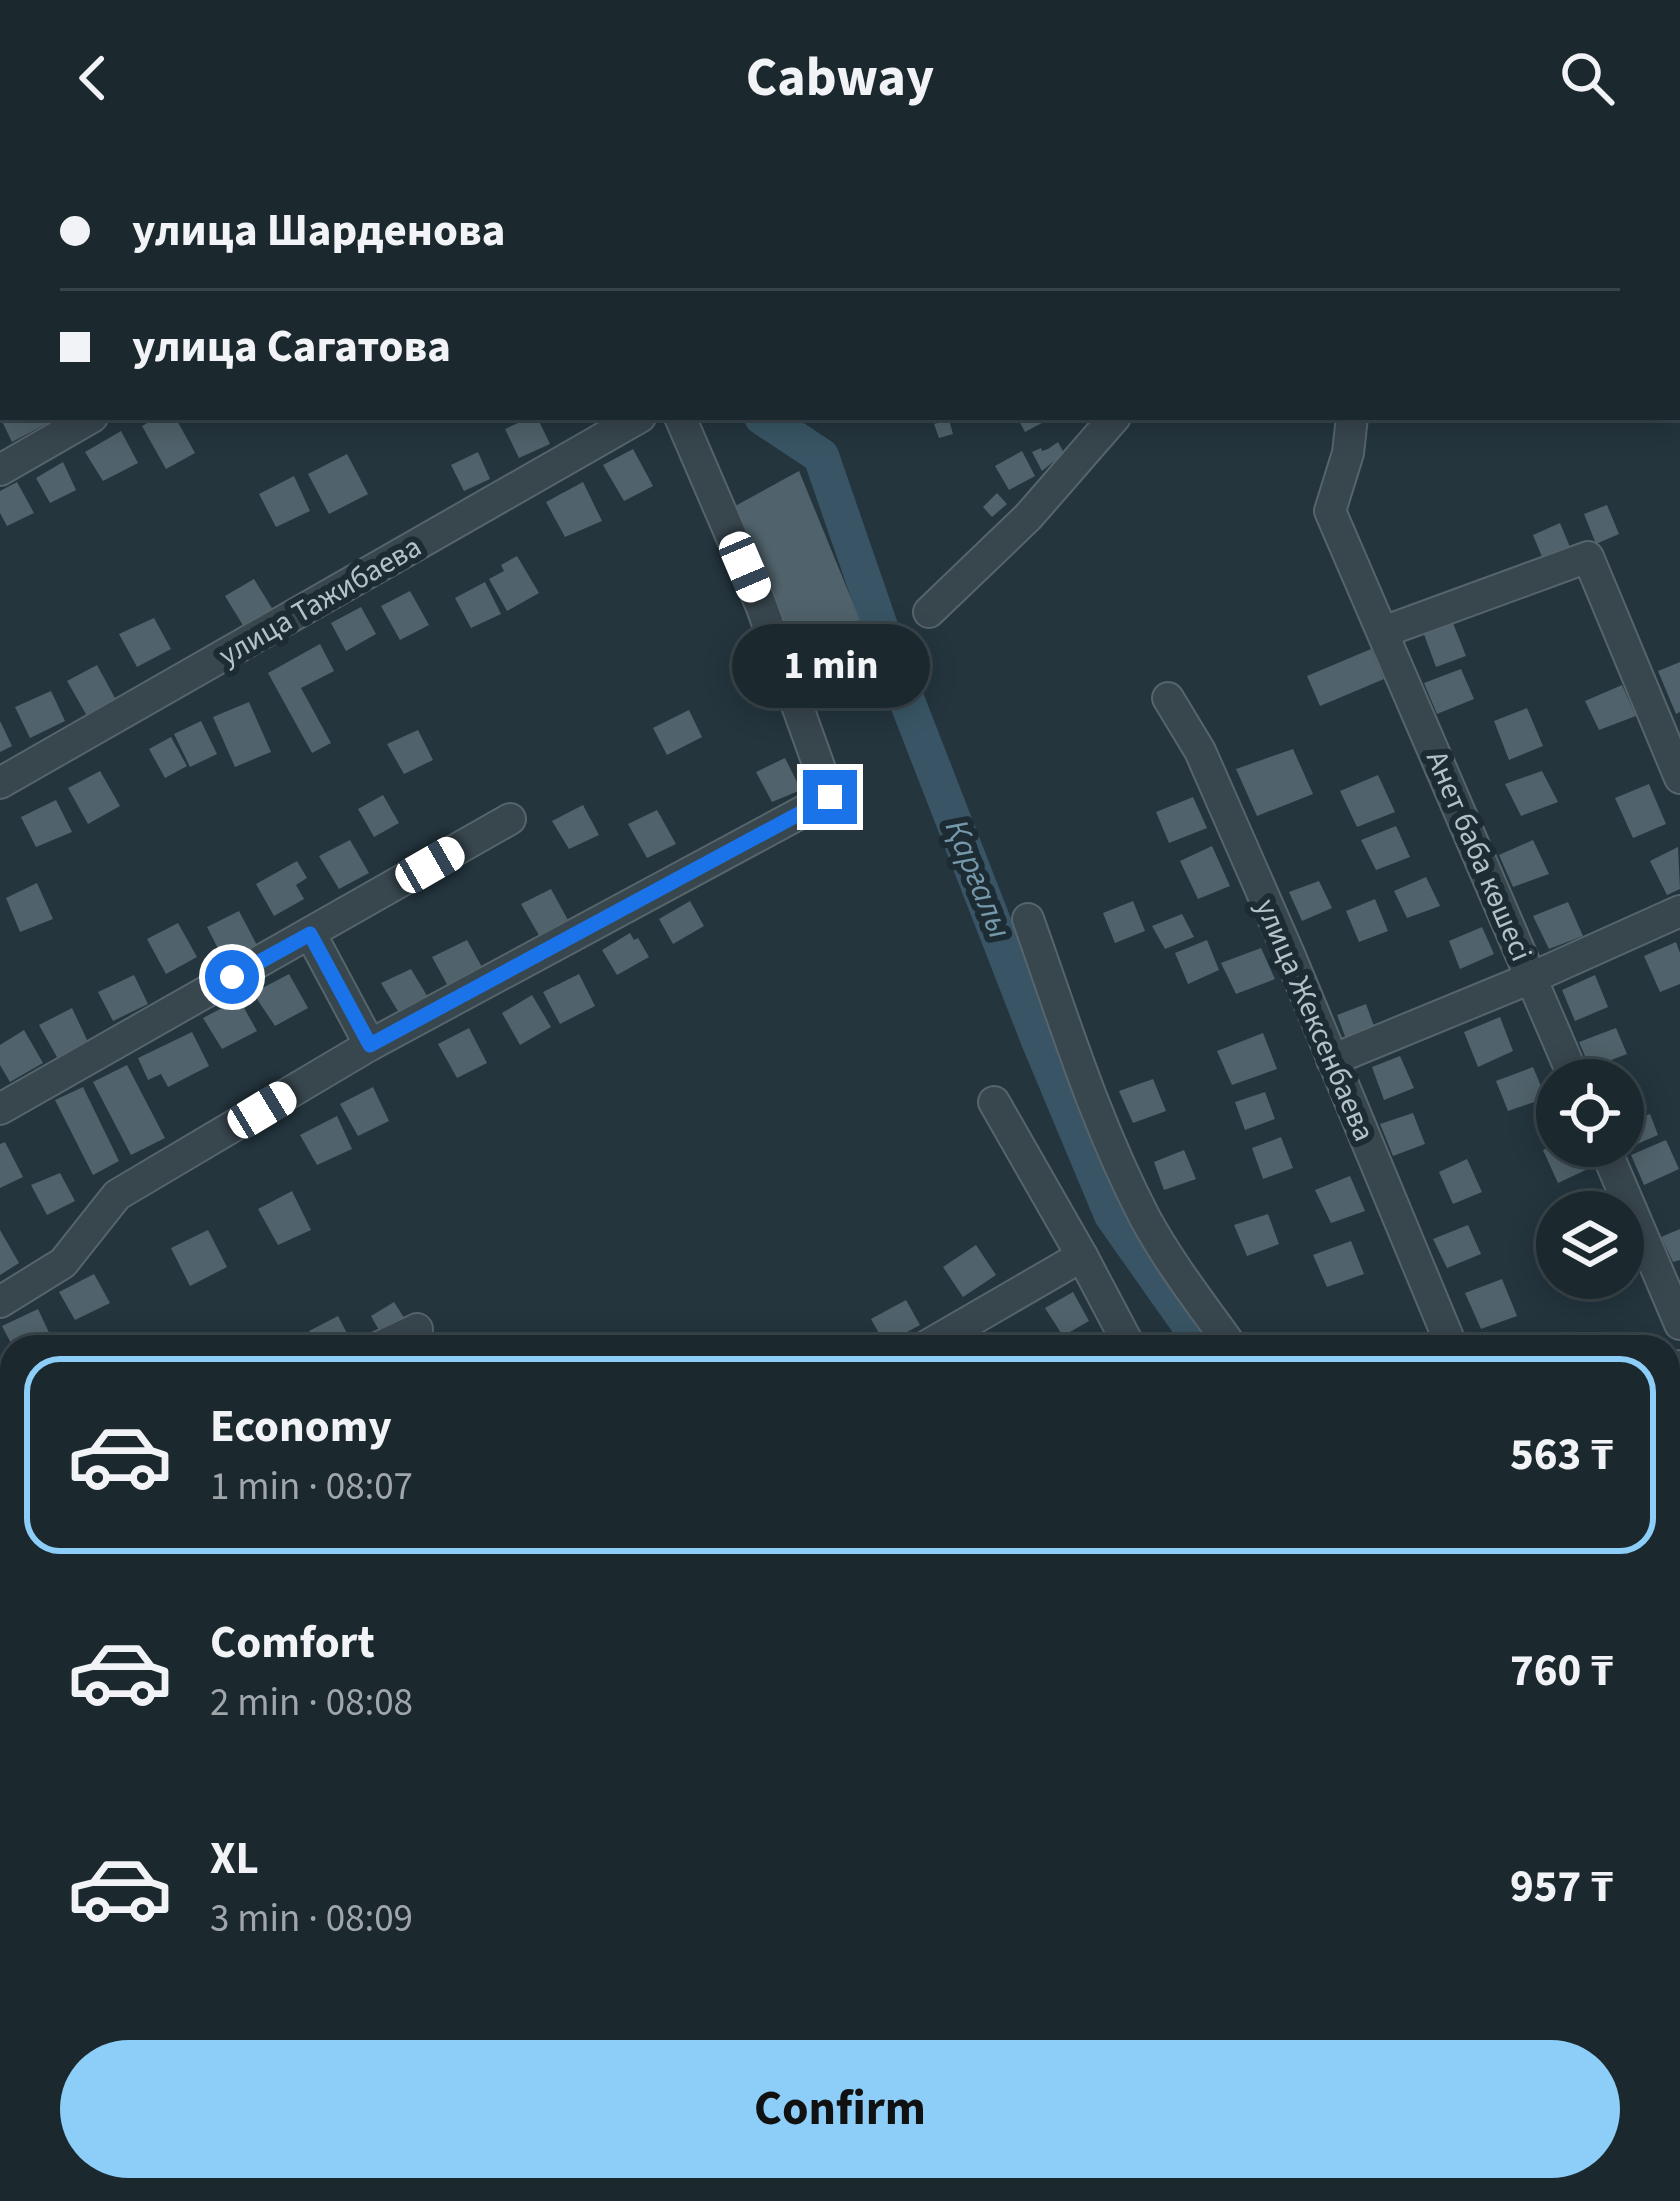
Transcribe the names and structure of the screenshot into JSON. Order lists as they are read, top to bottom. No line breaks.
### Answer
{"streets":{"street":["улица Тажибаева","Анет баба көшесі","улица Жексенбаева"]},"water":["Қарғалы"],"page":{"header":"Cabway","banner":["улица Шарденова","улица Сагатова"],"bubble":"1 min","list":[{"name":"Economy","note":"1 min · 08:07","value":"563 ₸"},{"name":"Comfort","note":"2 min · 08:08","value":"760 ₸"},{"name":"XL","note":"3 min · 08:09","value":"957 ₸"}],"buttons":"Confirm"}}
